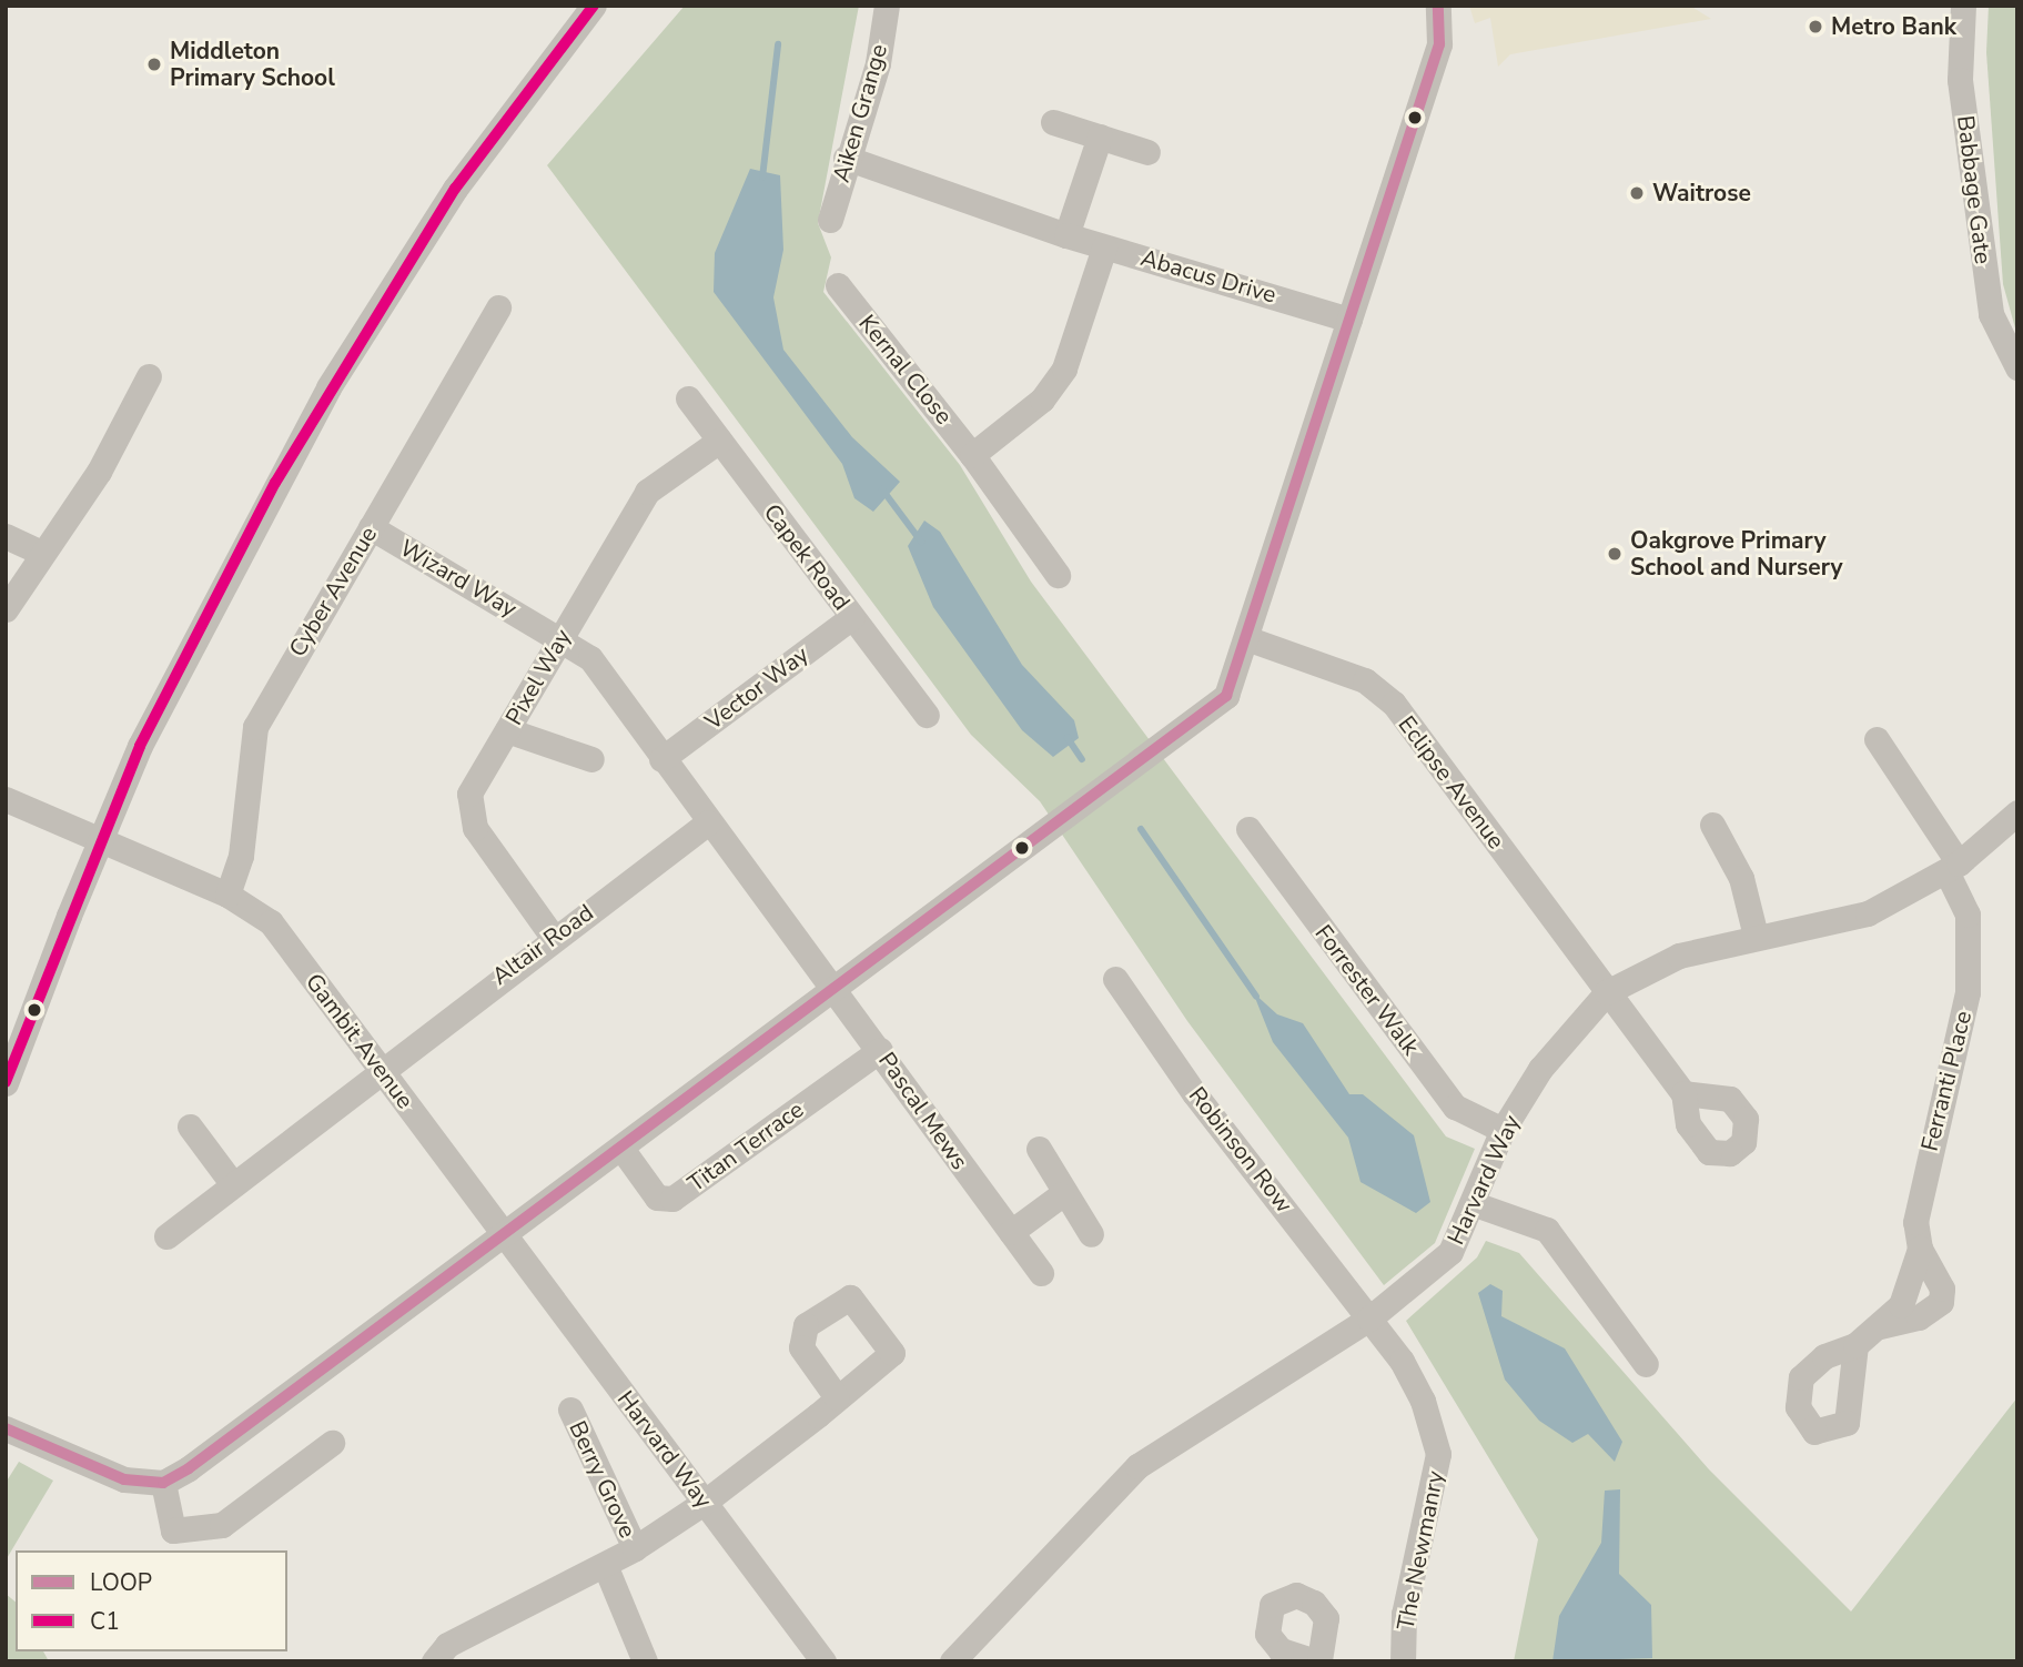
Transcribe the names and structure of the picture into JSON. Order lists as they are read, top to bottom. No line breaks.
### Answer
{"streets":{"street":["Aiken Grange","Babbage Gate","Abacus Drive","Kernal Close","Capek Road","Wizard Way","Cyber Avenue","Pixel Way","Vector Way","Eclipse Avenue","Altair Road","Forrester Walk","Gambit Avenue","Ferranti Place","Pascal Mews","Titan Terrace","Robinson Row","Harvard Way","Berry Grove","The Newmanry"]},"crossings":[["Aiken Grange","Abacus Drive"],["Capek Road","Pixel Way"],["Capek Road","Vector Way"],["Wizard Way","Cyber Avenue"],["Wizard Way","Pixel Way"],["Wizard Way","Vector Way"],["Wizard Way","Altair Road"],["Wizard Way","Pascal Mews"],["Cyber Avenue","Gambit Avenue"],["Pixel Way","Altair Road"],["Eclipse Avenue","Harvard Way"],["Altair Road","Gambit Avenue"],["Forrester Walk","Harvard Way"],["Gambit Avenue","Harvard Way"],["Ferranti Place","Harvard Way"],["Pascal Mews","Titan Terrace"],["Robinson Row","Harvard Way"],["Robinson Row","The Newmanry"],["Harvard Way","Berry Grove"],["Harvard Way","The Newmanry"]],"places":["Metro Bank","Middleton Primary School","Waitrose","Oakgrove Primary School and Nursery"],"lines":["transit line LOOP","transit line C1"],"legend":["LOOP","C1"]}
